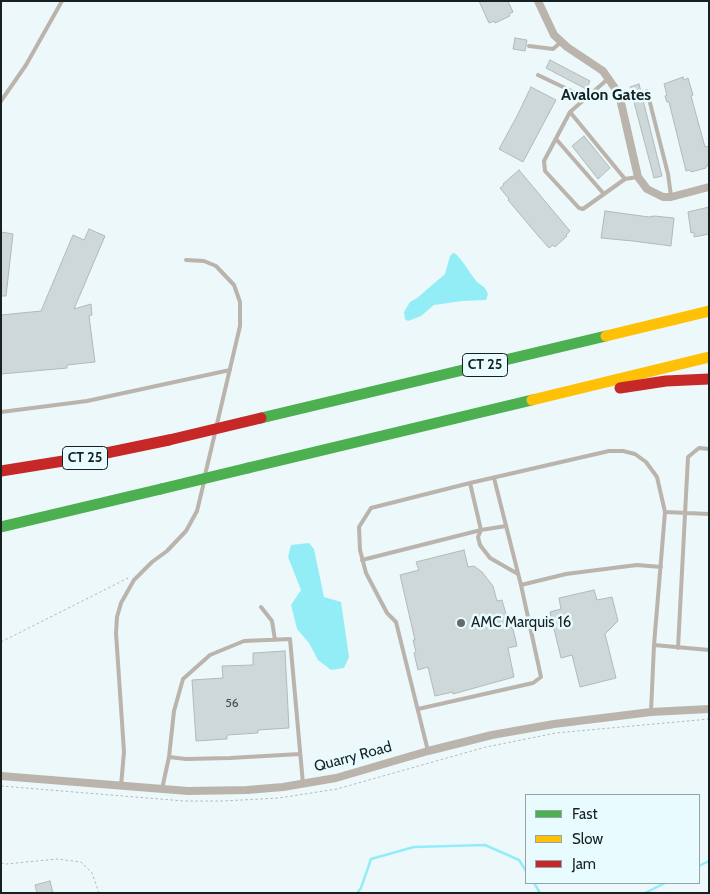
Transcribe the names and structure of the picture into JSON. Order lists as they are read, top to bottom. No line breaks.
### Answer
{"streets":{"highway":["CT 25"],"street":["Quarry Road"]},"districts":["Avalon Gates"],"places":["AMC Marquis 16"],"house_numbers":["56"],"legend":["Fast","Slow","Jam"]}
